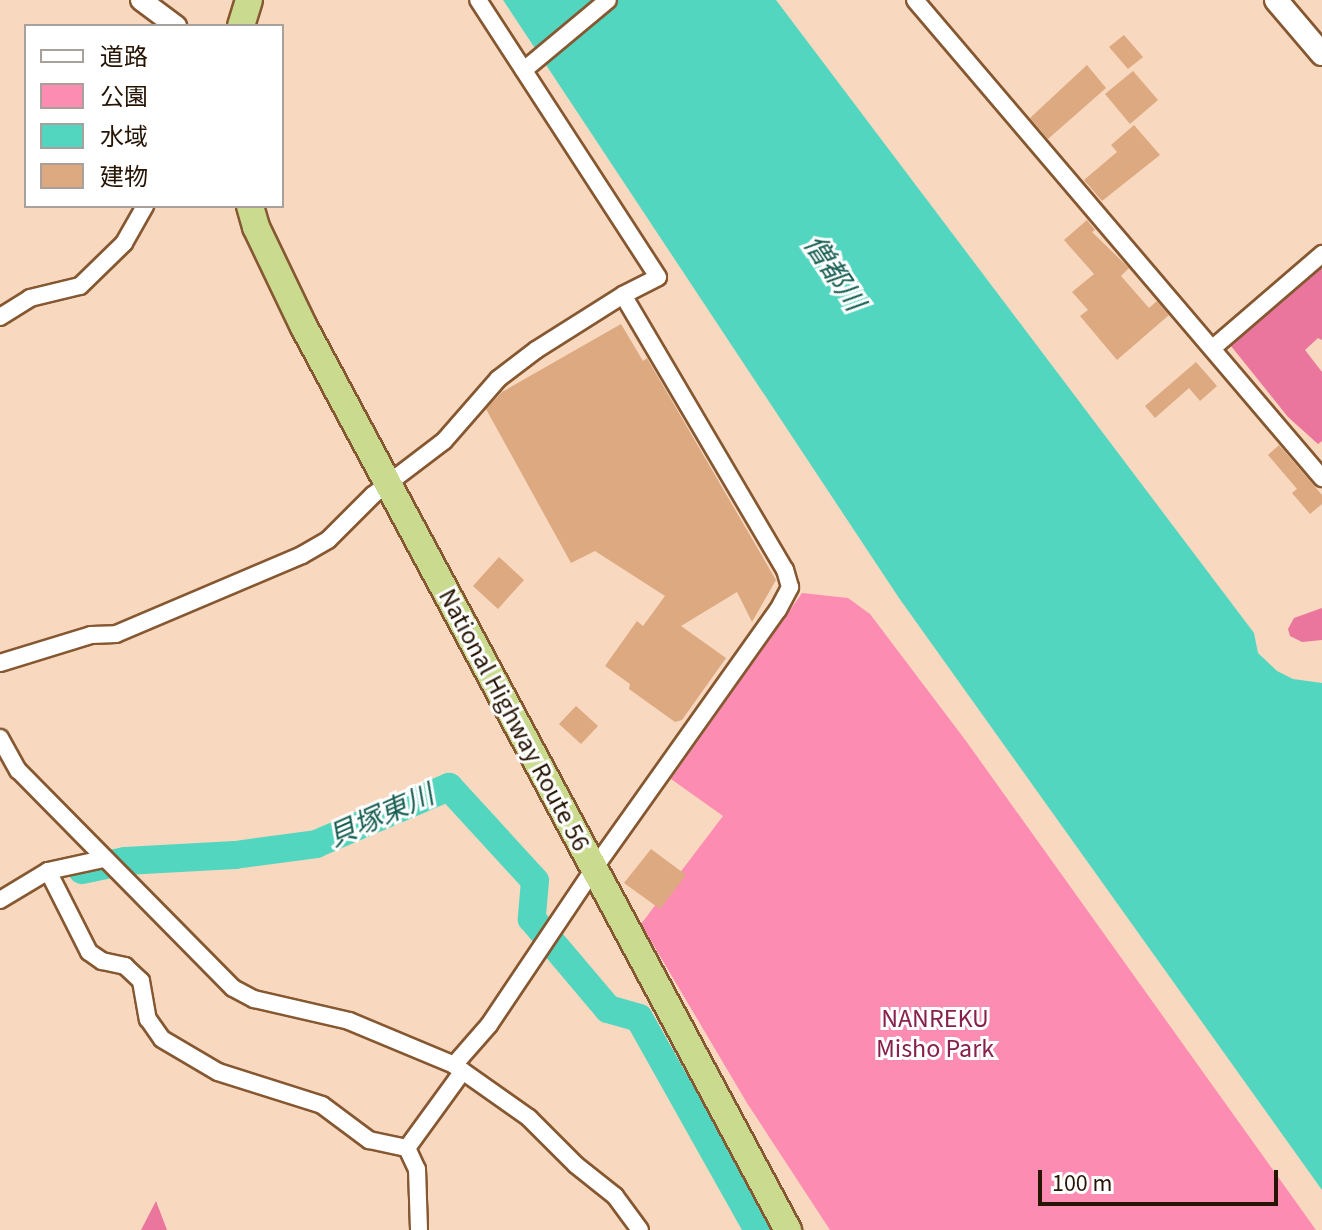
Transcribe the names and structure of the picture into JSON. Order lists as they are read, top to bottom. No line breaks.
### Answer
{"streets":{"highway":["National Highway Route 56"]},"water":["僧都川","貝塚東川"],"parks":["NANREKU Misho Park"],"legend":["道路","公園","水域","建物"],"scale_bar":"100 m"}
